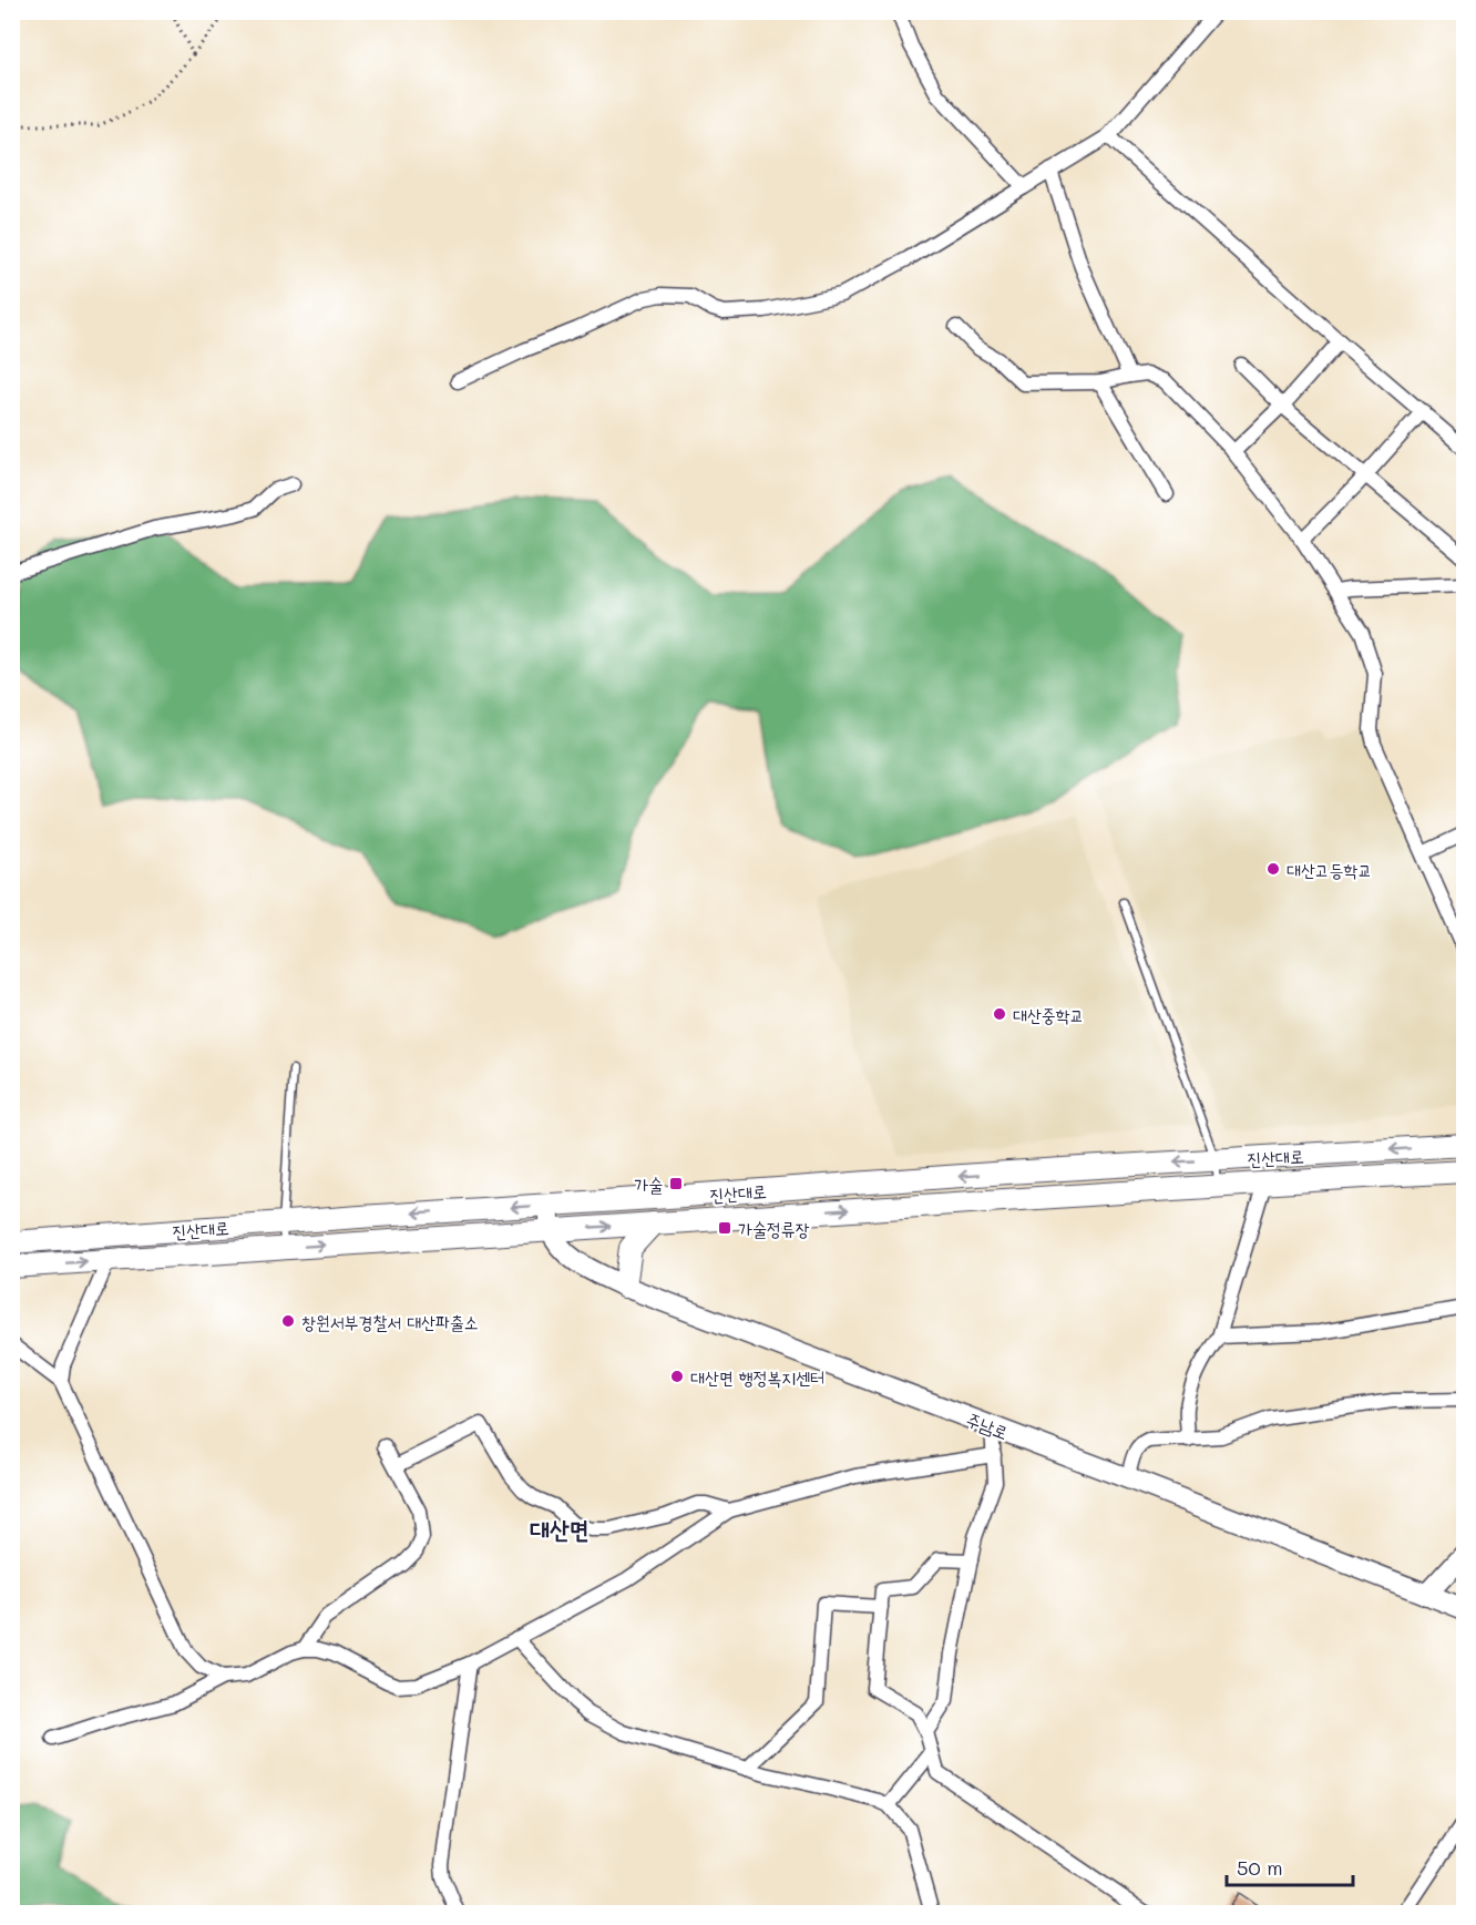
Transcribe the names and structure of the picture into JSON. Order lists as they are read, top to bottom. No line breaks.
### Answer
{"streets":{"main road":["진산대로"],"street":["주남로"]},"crossings":[["진산대로","주남로"]],"districts":["대산면"],"places":{"other":["대산고등학교","대산중학교","창원서부경찰서 대산파출소","대산면 행정복지센터"],"transit":["가술","가술정류장"]},"scale_bar":"50 m"}
